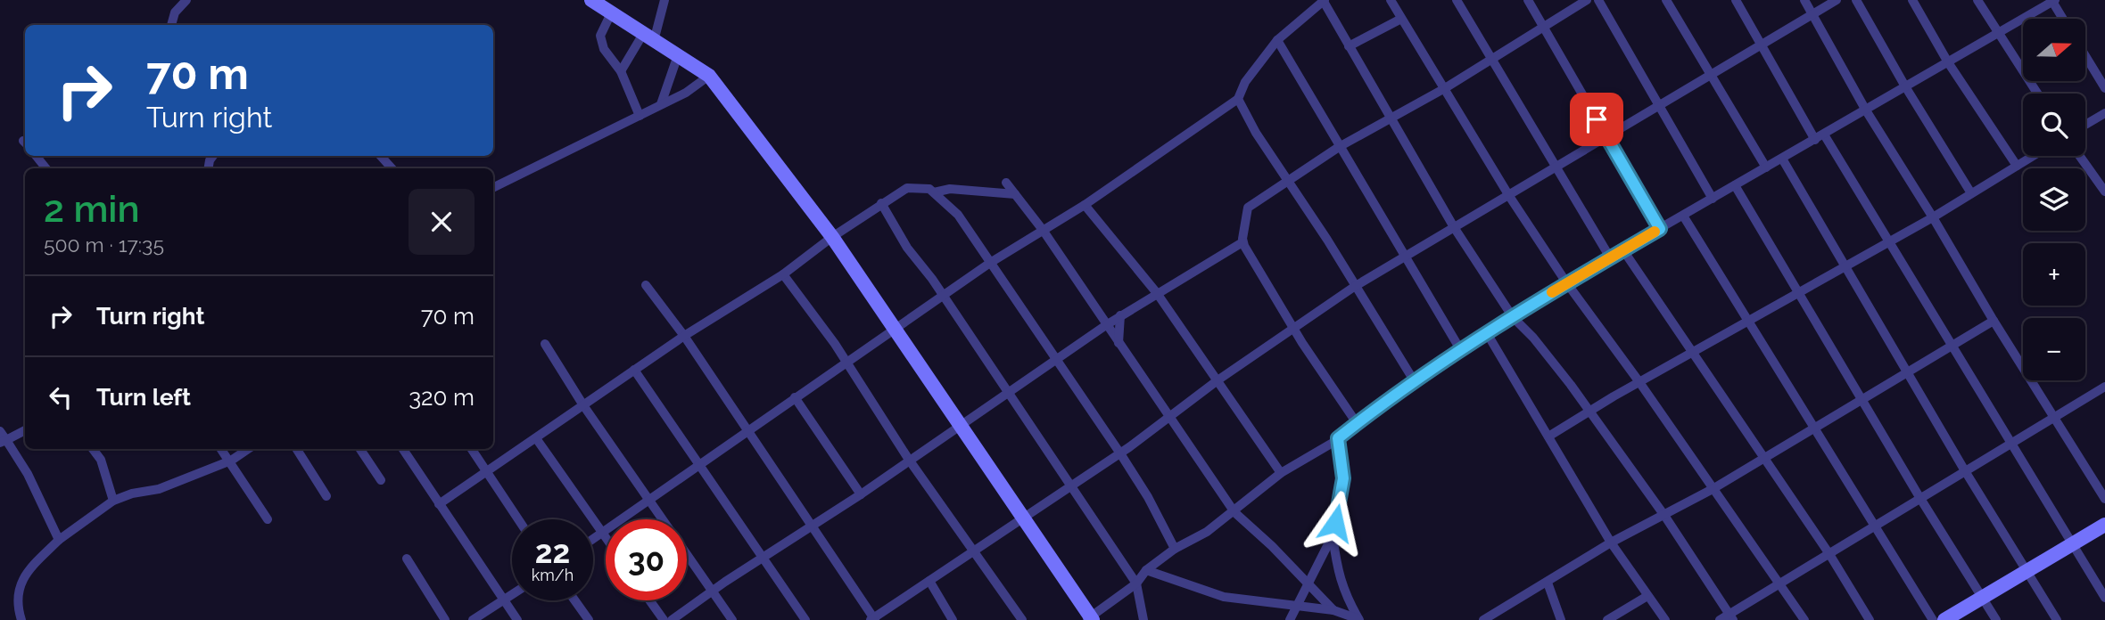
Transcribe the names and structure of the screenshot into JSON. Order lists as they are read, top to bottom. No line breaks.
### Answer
{"north":"right","page":{"map_buttons":["+","−"],"turn":["70 m","Turn right"],"heading":["2 min","500 m · 17:35"],"list":[{"name":"Turn right","value":"70 m"},{"name":"Turn left","value":"320 m"}],"speed":"22 km/h","limit":"30"}}
